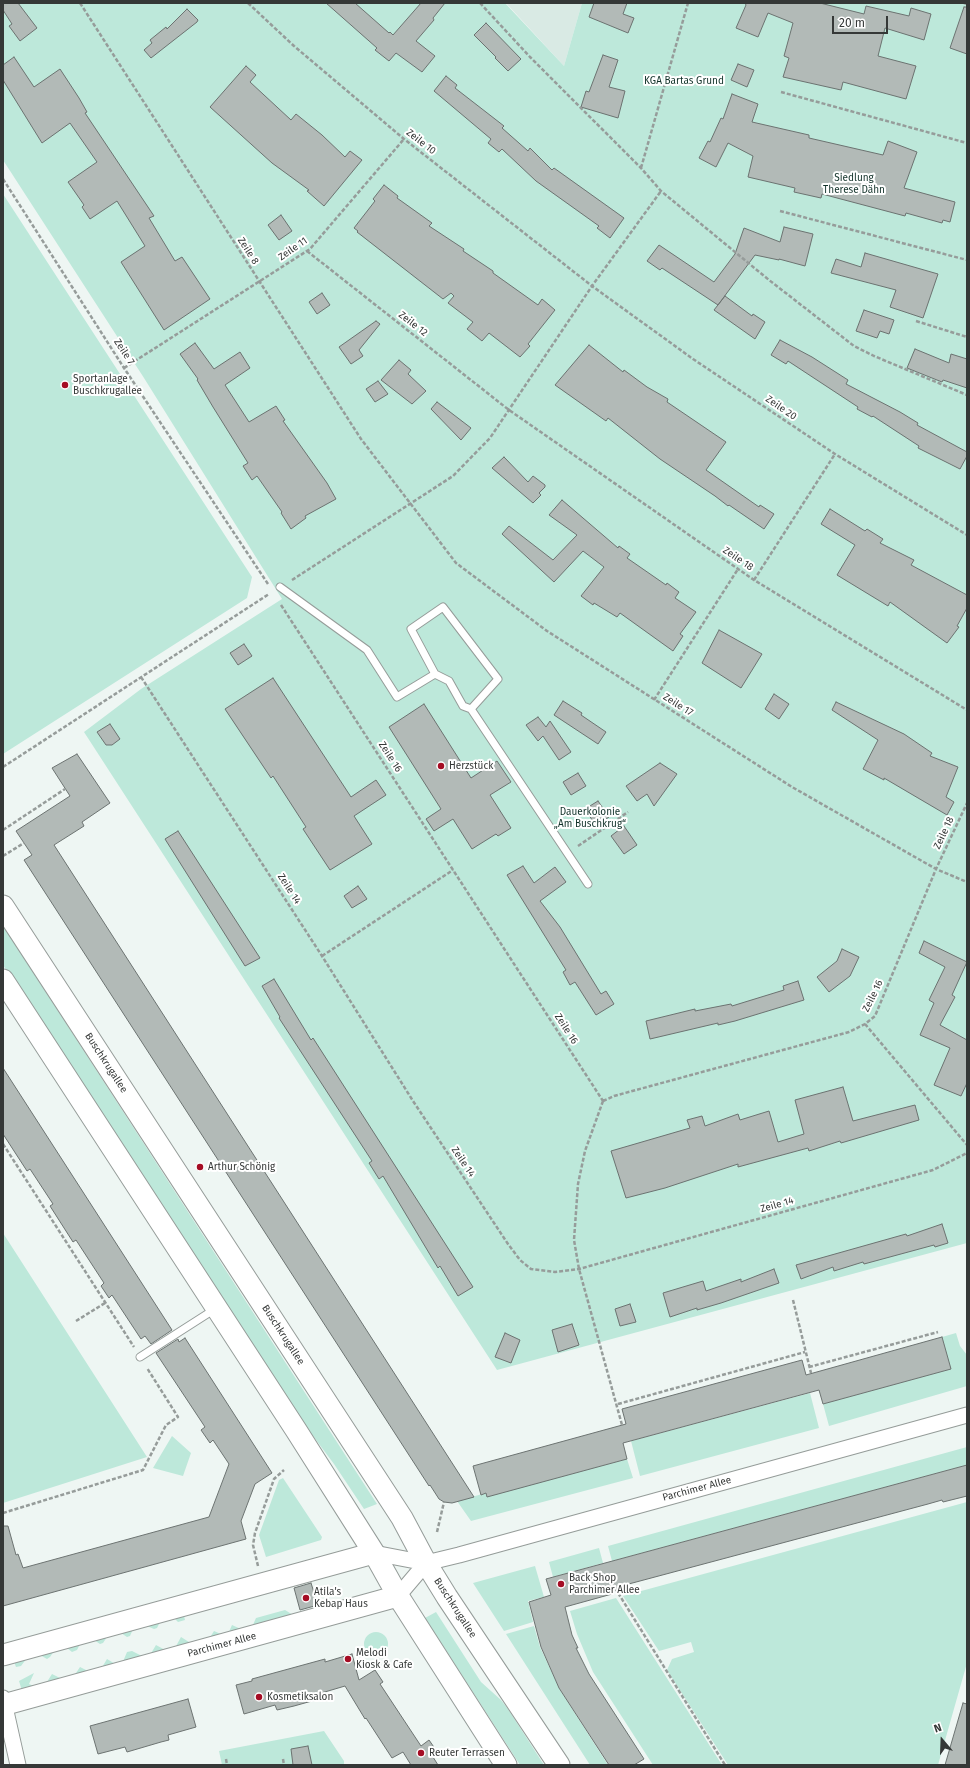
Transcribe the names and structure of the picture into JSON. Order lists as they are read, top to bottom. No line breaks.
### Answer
{"streets":{"main road":["Buschkrugallee","Parchimer Allee"],"path":["Zeile 10","Zeile 11","Zeile 8","Zeile 12","Zeile 7","Zeile 20","Zeile 18","Zeile 17","Zeile 16","Zeile 14"]},"crossings":[["Zeile 10","Zeile 11"],["Zeile 10","Zeile 20"],["Zeile 11","Zeile 8"],["Zeile 11","Zeile 12"],["Zeile 11","Zeile 7"],["Zeile 8","Zeile 17"],["Zeile 12","Zeile 18"],["Zeile 7","Zeile 16"],["Zeile 18","Zeile 17"],["Zeile 18","Zeile 16"],["Zeile 17","Zeile 16"],["Buschkrugallee","Parchimer Allee"]],"parks":["KGA Bartas Grund","Siedlung Therese Dähn","Dauerkolonie „Am Buschkrug“"],"places":["Sportanlage Buschkrugallee","Herzstück","Arthur Schönig","Back Shop Parchimer Allee","Atila's Kebap Haus","Melodi Kiosk & Cafe","Kosmetiksalon","Reuter Terrassen"],"scale_bar":"20 m","north":"top"}
